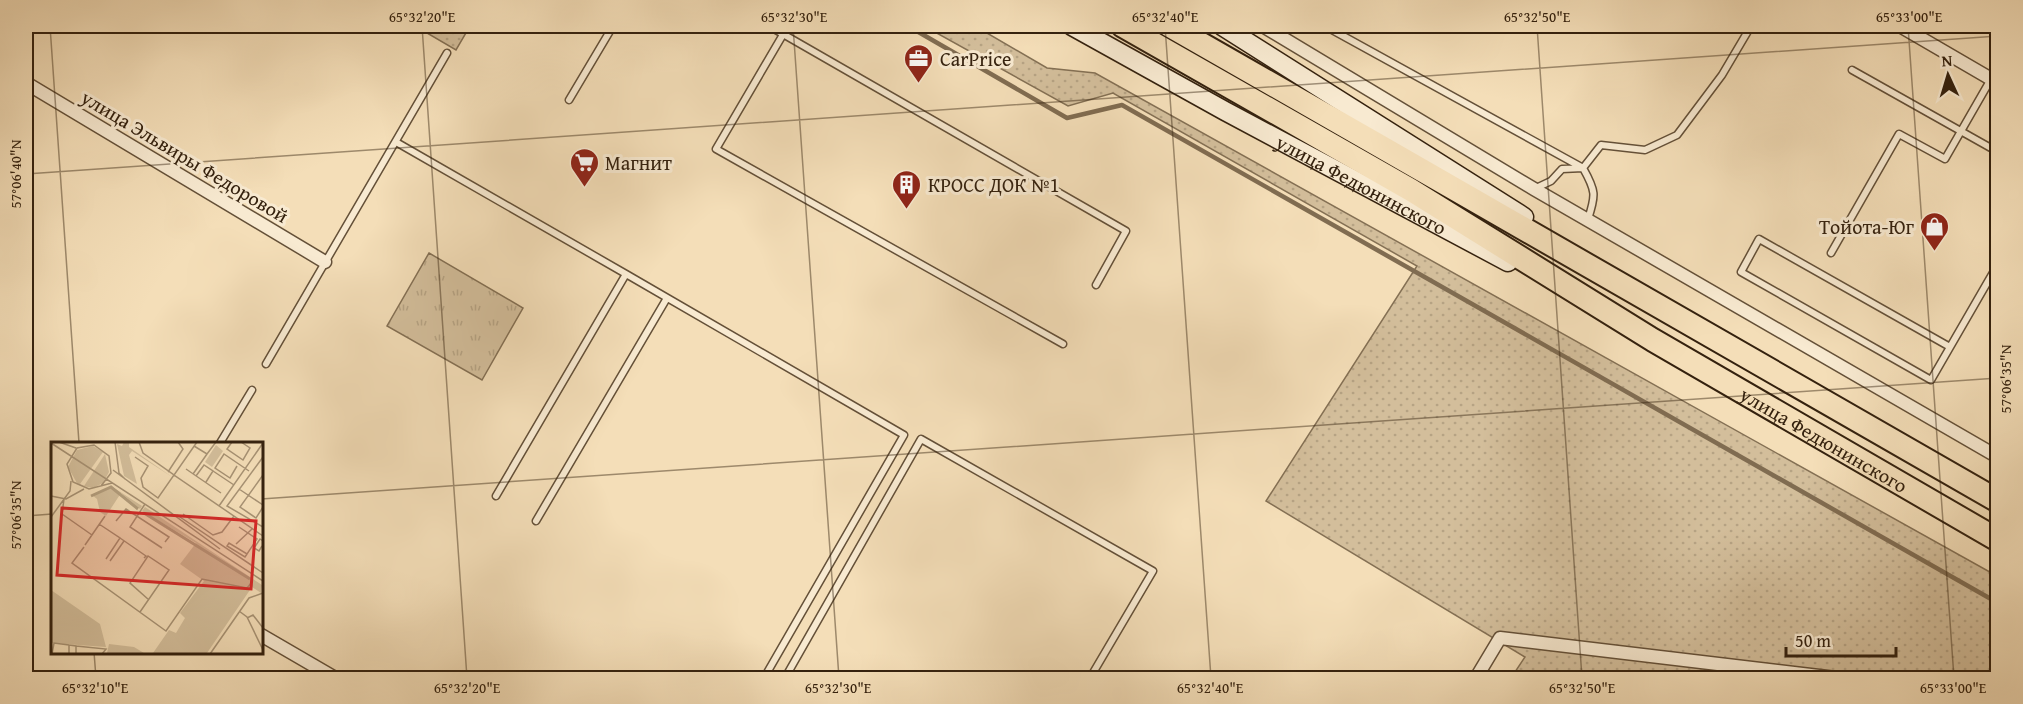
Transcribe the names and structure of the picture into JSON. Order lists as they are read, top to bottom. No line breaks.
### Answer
{"streets":{"highway":["улица Федюнинского"],"street":["улица Эльвиры Федоровой"]},"places":{"office":["CarPrice"],"supermarket":["Магнит"],"building":["КРОСС ДОК №1"],"shop":["Тойота-Юг"]},"scale_bar":"50 m","north":"top","coordinates":["65°32'20\"E","65°32'30\"E","65°32'40\"E","65°32'50\"E","65°33'00\"E","57°06'40\"N","57°06'35\"N","65°32'10\"E"]}
